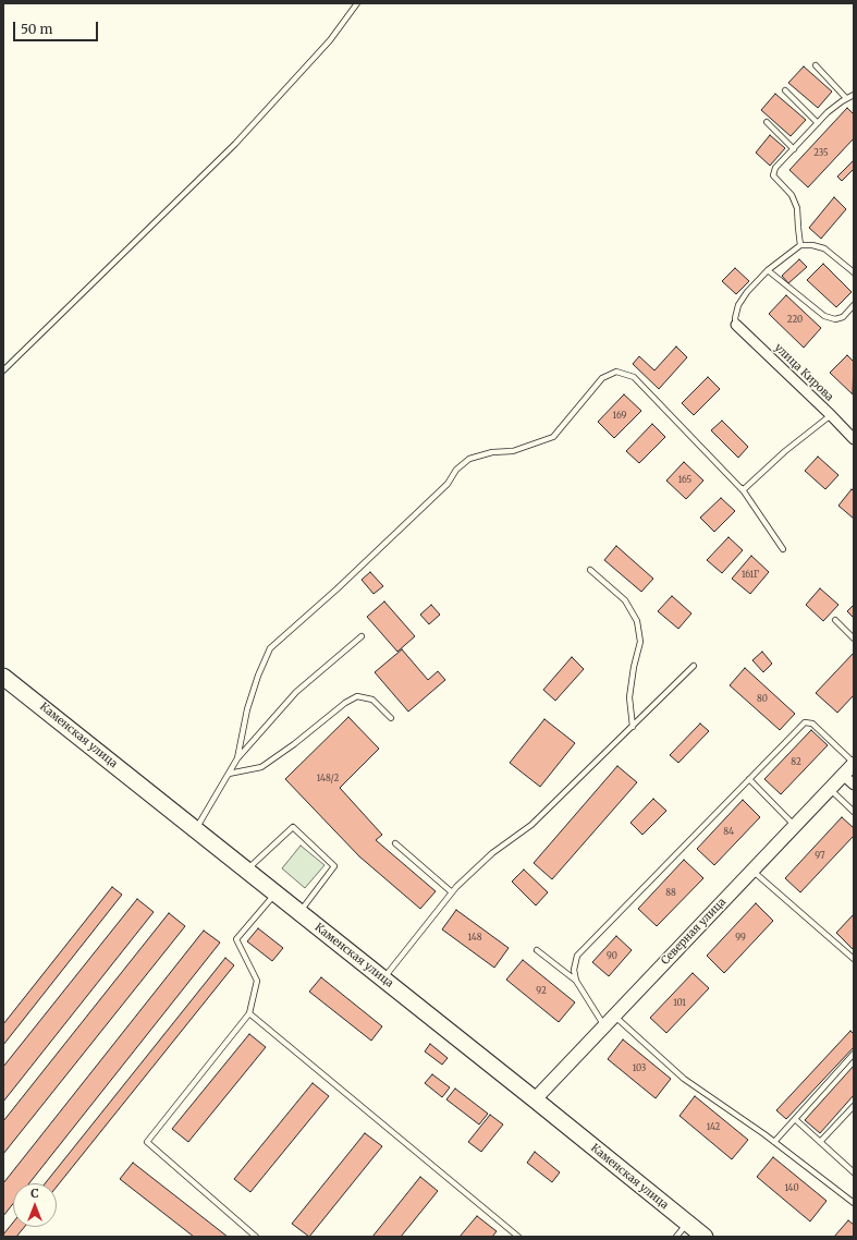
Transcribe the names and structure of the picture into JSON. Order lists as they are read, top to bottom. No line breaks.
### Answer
{"streets":{"main road":["Каменская улица"],"street":["улица Кирова","Северная улица"]},"crossings":[["Каменская улица","Северная улица"]],"house_numbers":["235","220","169","165","161Г","80","82","148/2","84","97","88","148","99","90","92","101","103","142","140"],"scale_bar":"50 m","north":"top"}
